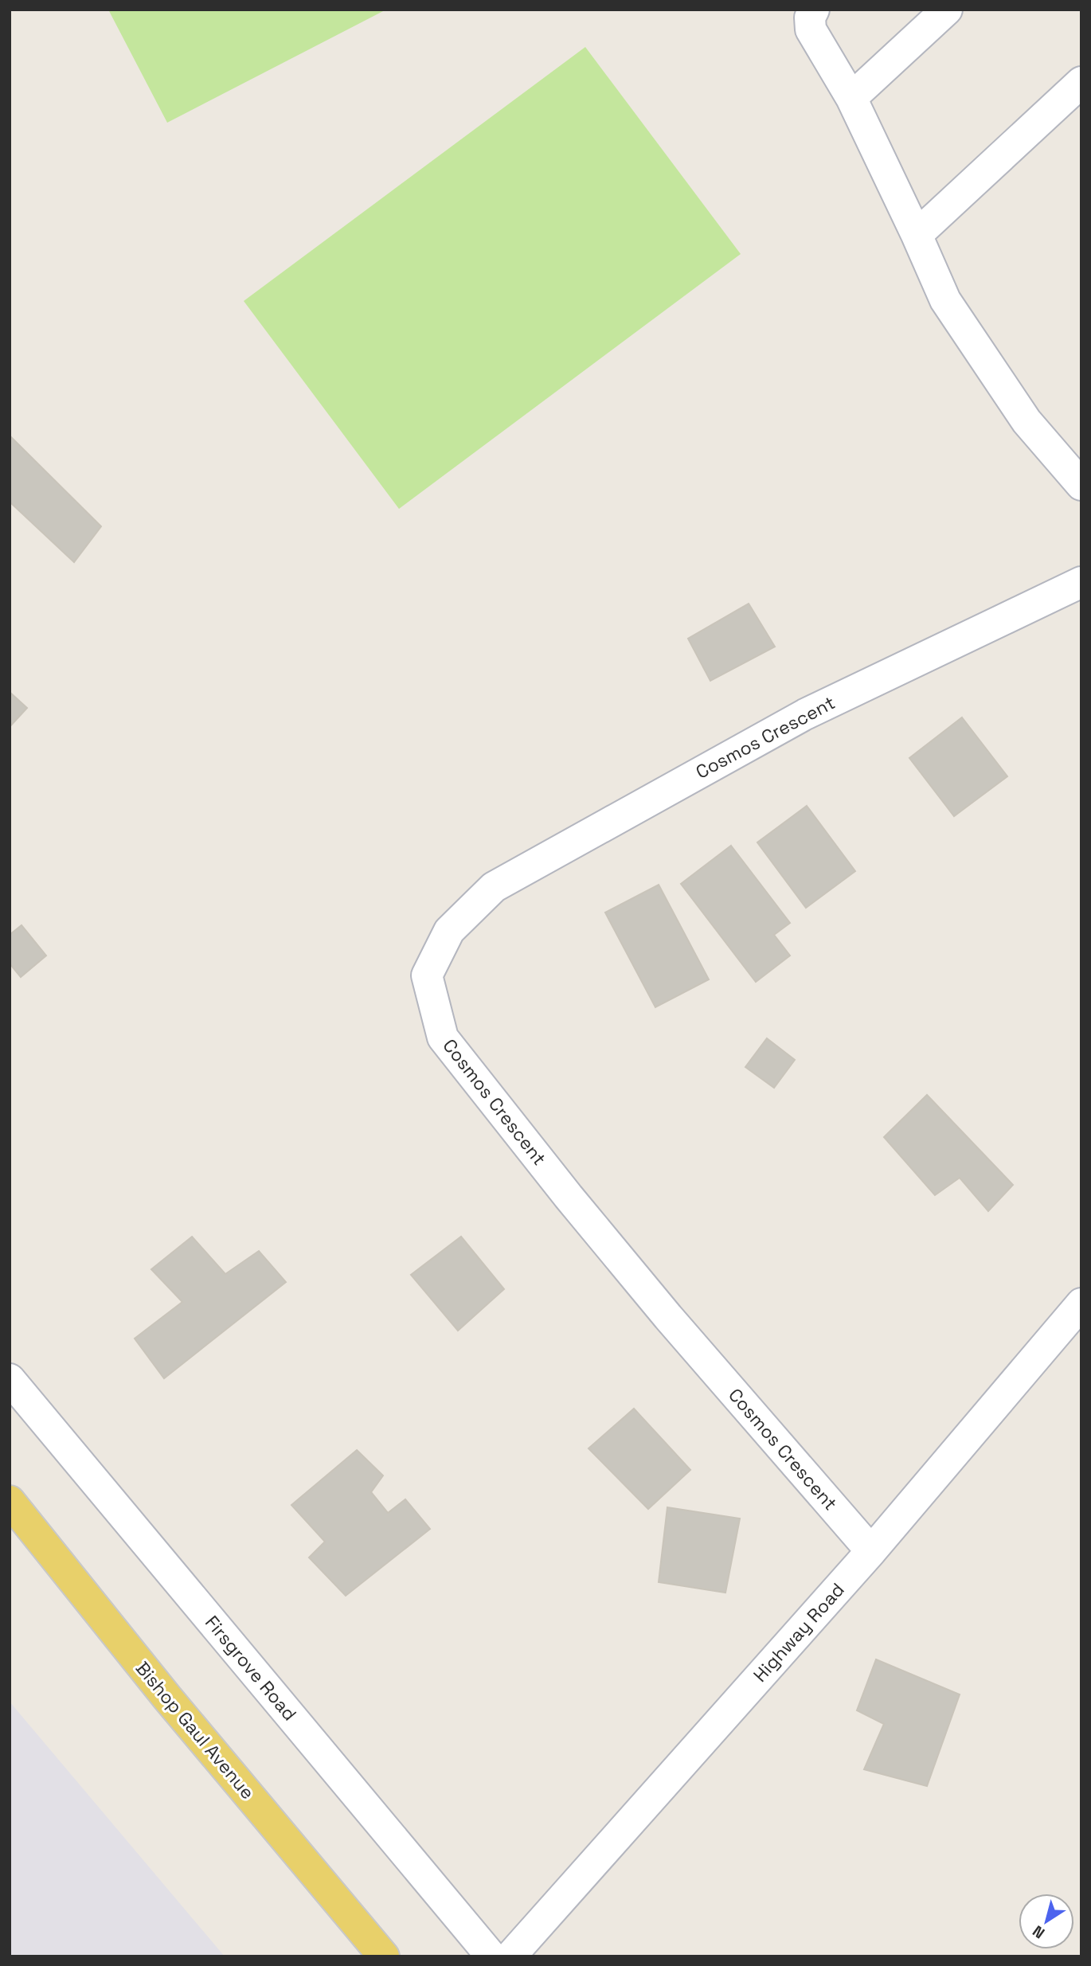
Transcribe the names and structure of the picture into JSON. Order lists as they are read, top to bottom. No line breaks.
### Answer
{"streets":{"main road":["Bishop Gaul Avenue"],"street":["Cosmos Crescent","Highway Road","Firsgrove Road"]},"crossings":[["Cosmos Crescent","Highway Road"]],"north":"bottom left"}
